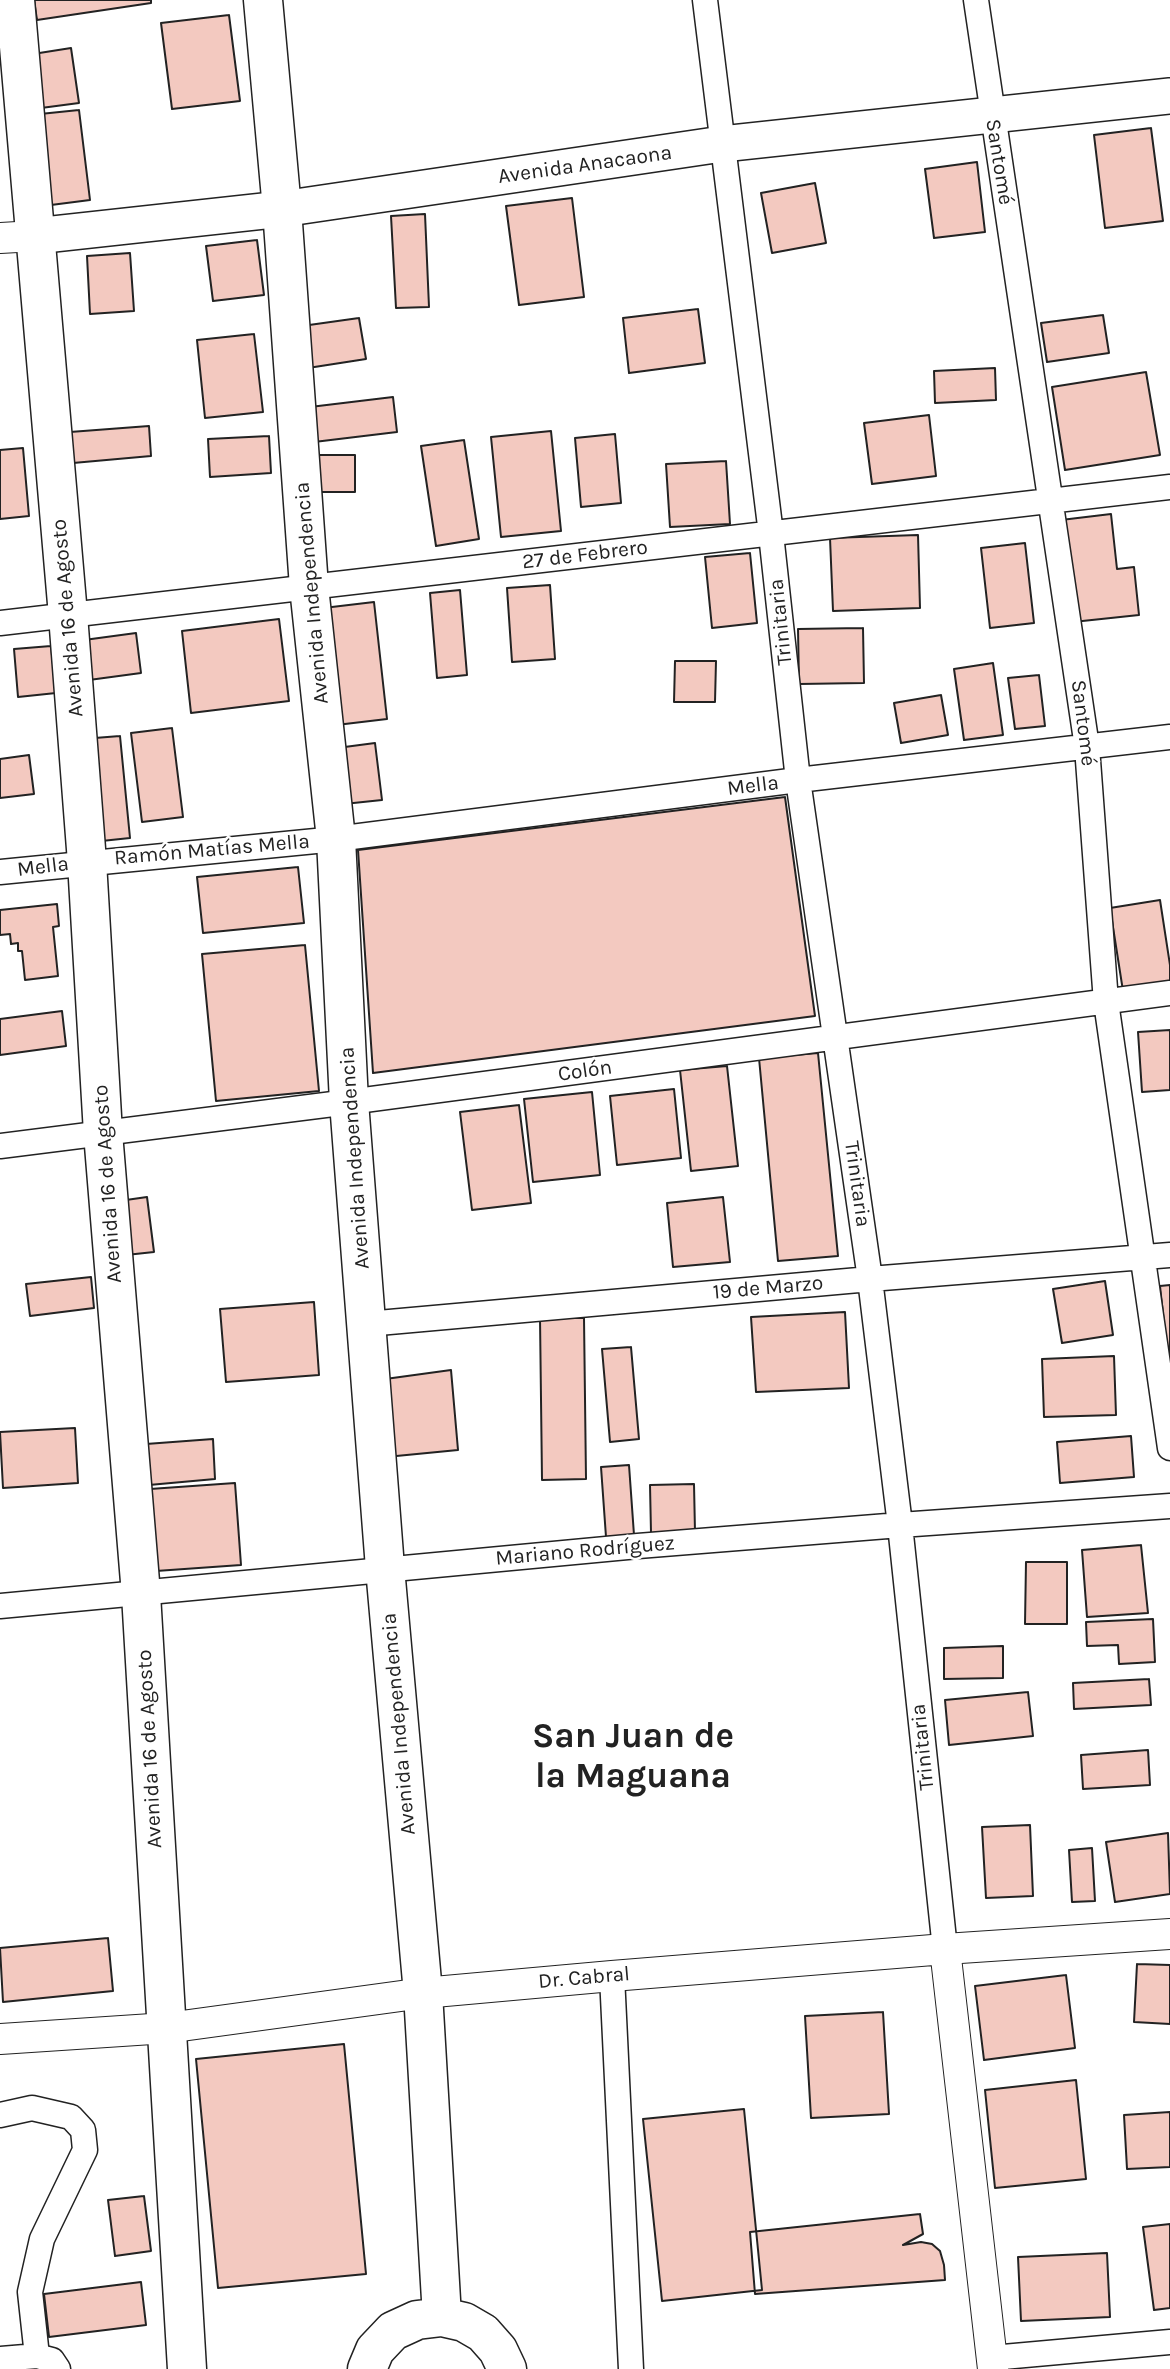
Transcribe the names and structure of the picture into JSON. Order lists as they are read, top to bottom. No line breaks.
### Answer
{"streets":{"main road":["Avenida Anacaona","Avenida Independencia","Avenida 16 de Agosto"],"street":["Santomé","27 de Febrero","Trinitaria","Mella","Ramón Matías Mella","Colón","19 de Marzo","Mariano Rodríguez","Dr. Cabral"]},"crossings":[["Santomé","Avenida Anacaona"],["Santomé","27 de Febrero"],["Santomé","Mella"],["Santomé","Colón"],["Santomé","19 de Marzo"],["Avenida Anacaona","Avenida Independencia"],["Avenida Anacaona","Avenida 16 de Agosto"],["Avenida Anacaona","Trinitaria"],["27 de Febrero","Avenida Independencia"],["27 de Febrero","Avenida 16 de Agosto"],["27 de Febrero","Trinitaria"],["Avenida Independencia","Mella"],["Avenida Independencia","Ramón Matías Mella"],["Avenida Independencia","Colón"],["Avenida Independencia","19 de Marzo"],["Avenida Independencia","Mariano Rodríguez"],["Avenida Independencia","Dr. Cabral"],["Avenida 16 de Agosto","Mella"],["Avenida 16 de Agosto","Ramón Matías Mella"],["Avenida 16 de Agosto","Colón"],["Avenida 16 de Agosto","Mariano Rodríguez"],["Avenida 16 de Agosto","Dr. Cabral"],["Trinitaria","Mella"],["Trinitaria","Colón"],["Trinitaria","19 de Marzo"],["Trinitaria","Mariano Rodríguez"],["Trinitaria","Dr. Cabral"],["Mella","Ramón Matías Mella"]],"districts":["San Juan de la Maguana"]}
